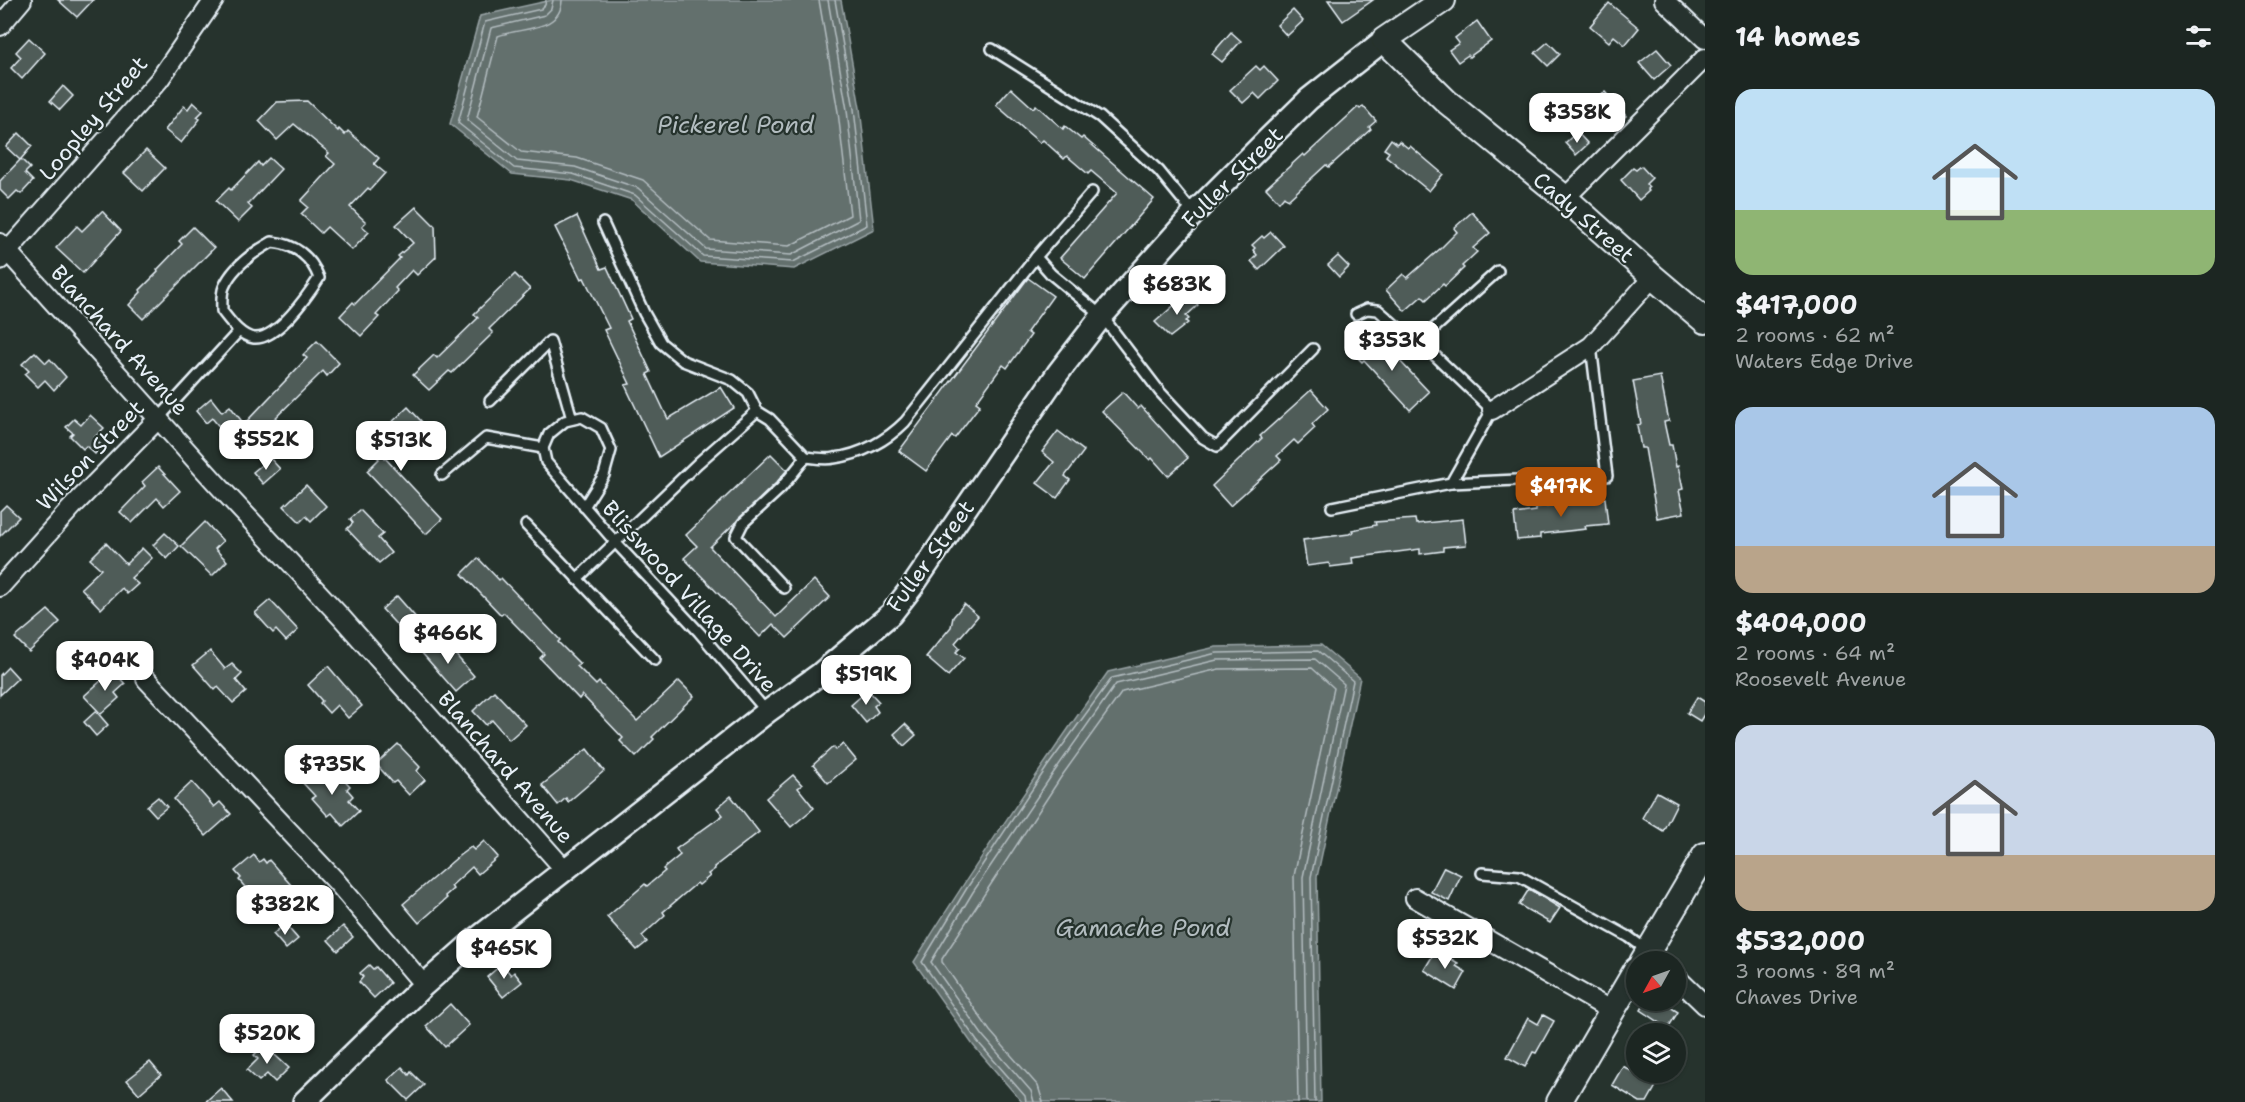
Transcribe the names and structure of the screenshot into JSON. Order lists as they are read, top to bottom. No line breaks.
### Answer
{"streets":{"main road":["Fuller Street","Cady Street"],"street":["Loopley Street","Blanchard Avenue","Wilson Street"],"lane":["Blisswood Village Drive"]},"crossings":[["Loopley Street","Blanchard Avenue"],["Fuller Street","Cady Street"],["Fuller Street","Blanchard Avenue"],["Fuller Street","Blisswood Village Drive"],["Blanchard Avenue","Wilson Street"]],"water":["Pickerel Pond","Gamache Pond"],"north":"bottom left","page":{"heading":"14 homes","list":[{"name":"$417,000","note":"2 rooms · 62 m² · Waters Edge Drive"},{"name":"$404,000","note":"2 rooms · 64 m² · Roosevelt Avenue"},{"name":"$532,000","note":"3 rooms · 89 m² · Chaves Drive"}],"price":["$358K","$683K","$353K","$552K","$513K","$417K","$466K","$404K","$519K","$735K","$382K","$532K","$465K","$520K"]}}
